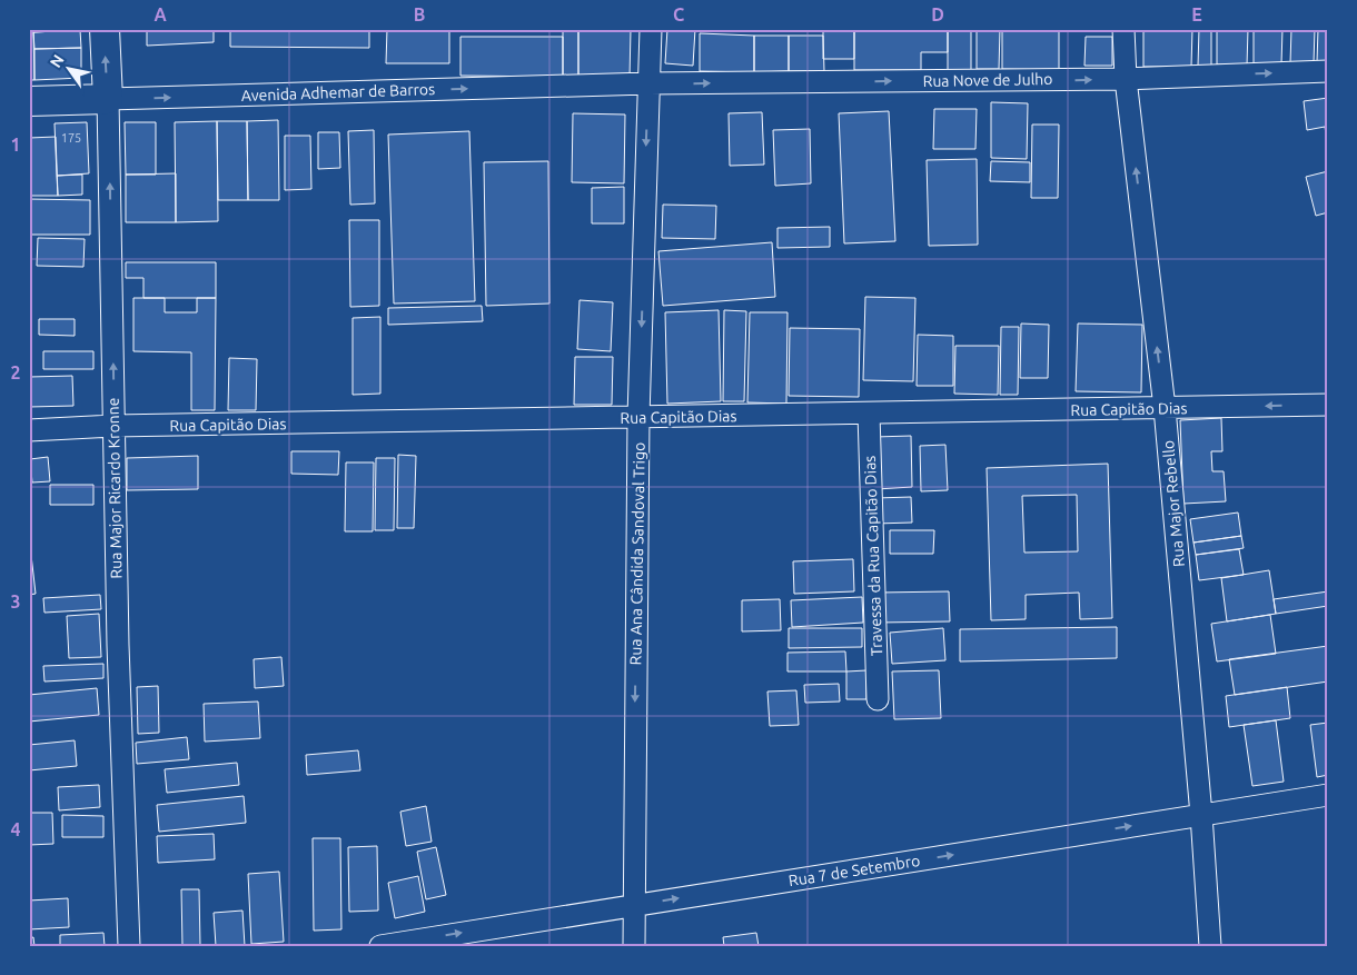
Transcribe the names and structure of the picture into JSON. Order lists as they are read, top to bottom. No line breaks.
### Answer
{"streets":{"main road":["Avenida Adhemar de Barros","Rua Major Ricardo Kronne"],"street":["Rua Nove de Julho","Rua Capitão Dias","Rua Major Rebello","Rua Ana Cândida Sandoval Trigo","Travessa da Rua Capitão Dias","Rua 7 de Setembro"]},"crossings":[["Rua Nove de Julho","Avenida Adhemar de Barros"],["Rua Nove de Julho","Rua Major Rebello"],["Rua Nove de Julho","Rua Ana Cândida Sandoval Trigo"],["Avenida Adhemar de Barros","Rua Major Ricardo Kronne"],["Avenida Adhemar de Barros","Rua Ana Cândida Sandoval Trigo"],["Rua Capitão Dias","Rua Major Ricardo Kronne"],["Rua Capitão Dias","Rua Major Rebello"],["Rua Capitão Dias","Rua Ana Cândida Sandoval Trigo"],["Rua Capitão Dias","Travessa da Rua Capitão Dias"],["Rua Major Rebello","Rua 7 de Setembro"],["Rua Ana Cândida Sandoval Trigo","Rua 7 de Setembro"]],"one_way":["Rua Nove de Julho","Avenida Adhemar de Barros","Rua Major Ricardo Kronne","Rua Major Rebello","Rua Ana Cândida Sandoval Trigo","Rua 7 de Setembro"],"house_numbers":["175"],"north":"top left","grid":{"columns":["A","B","C","D","E"],"rows":["1","2","3","4"]}}
